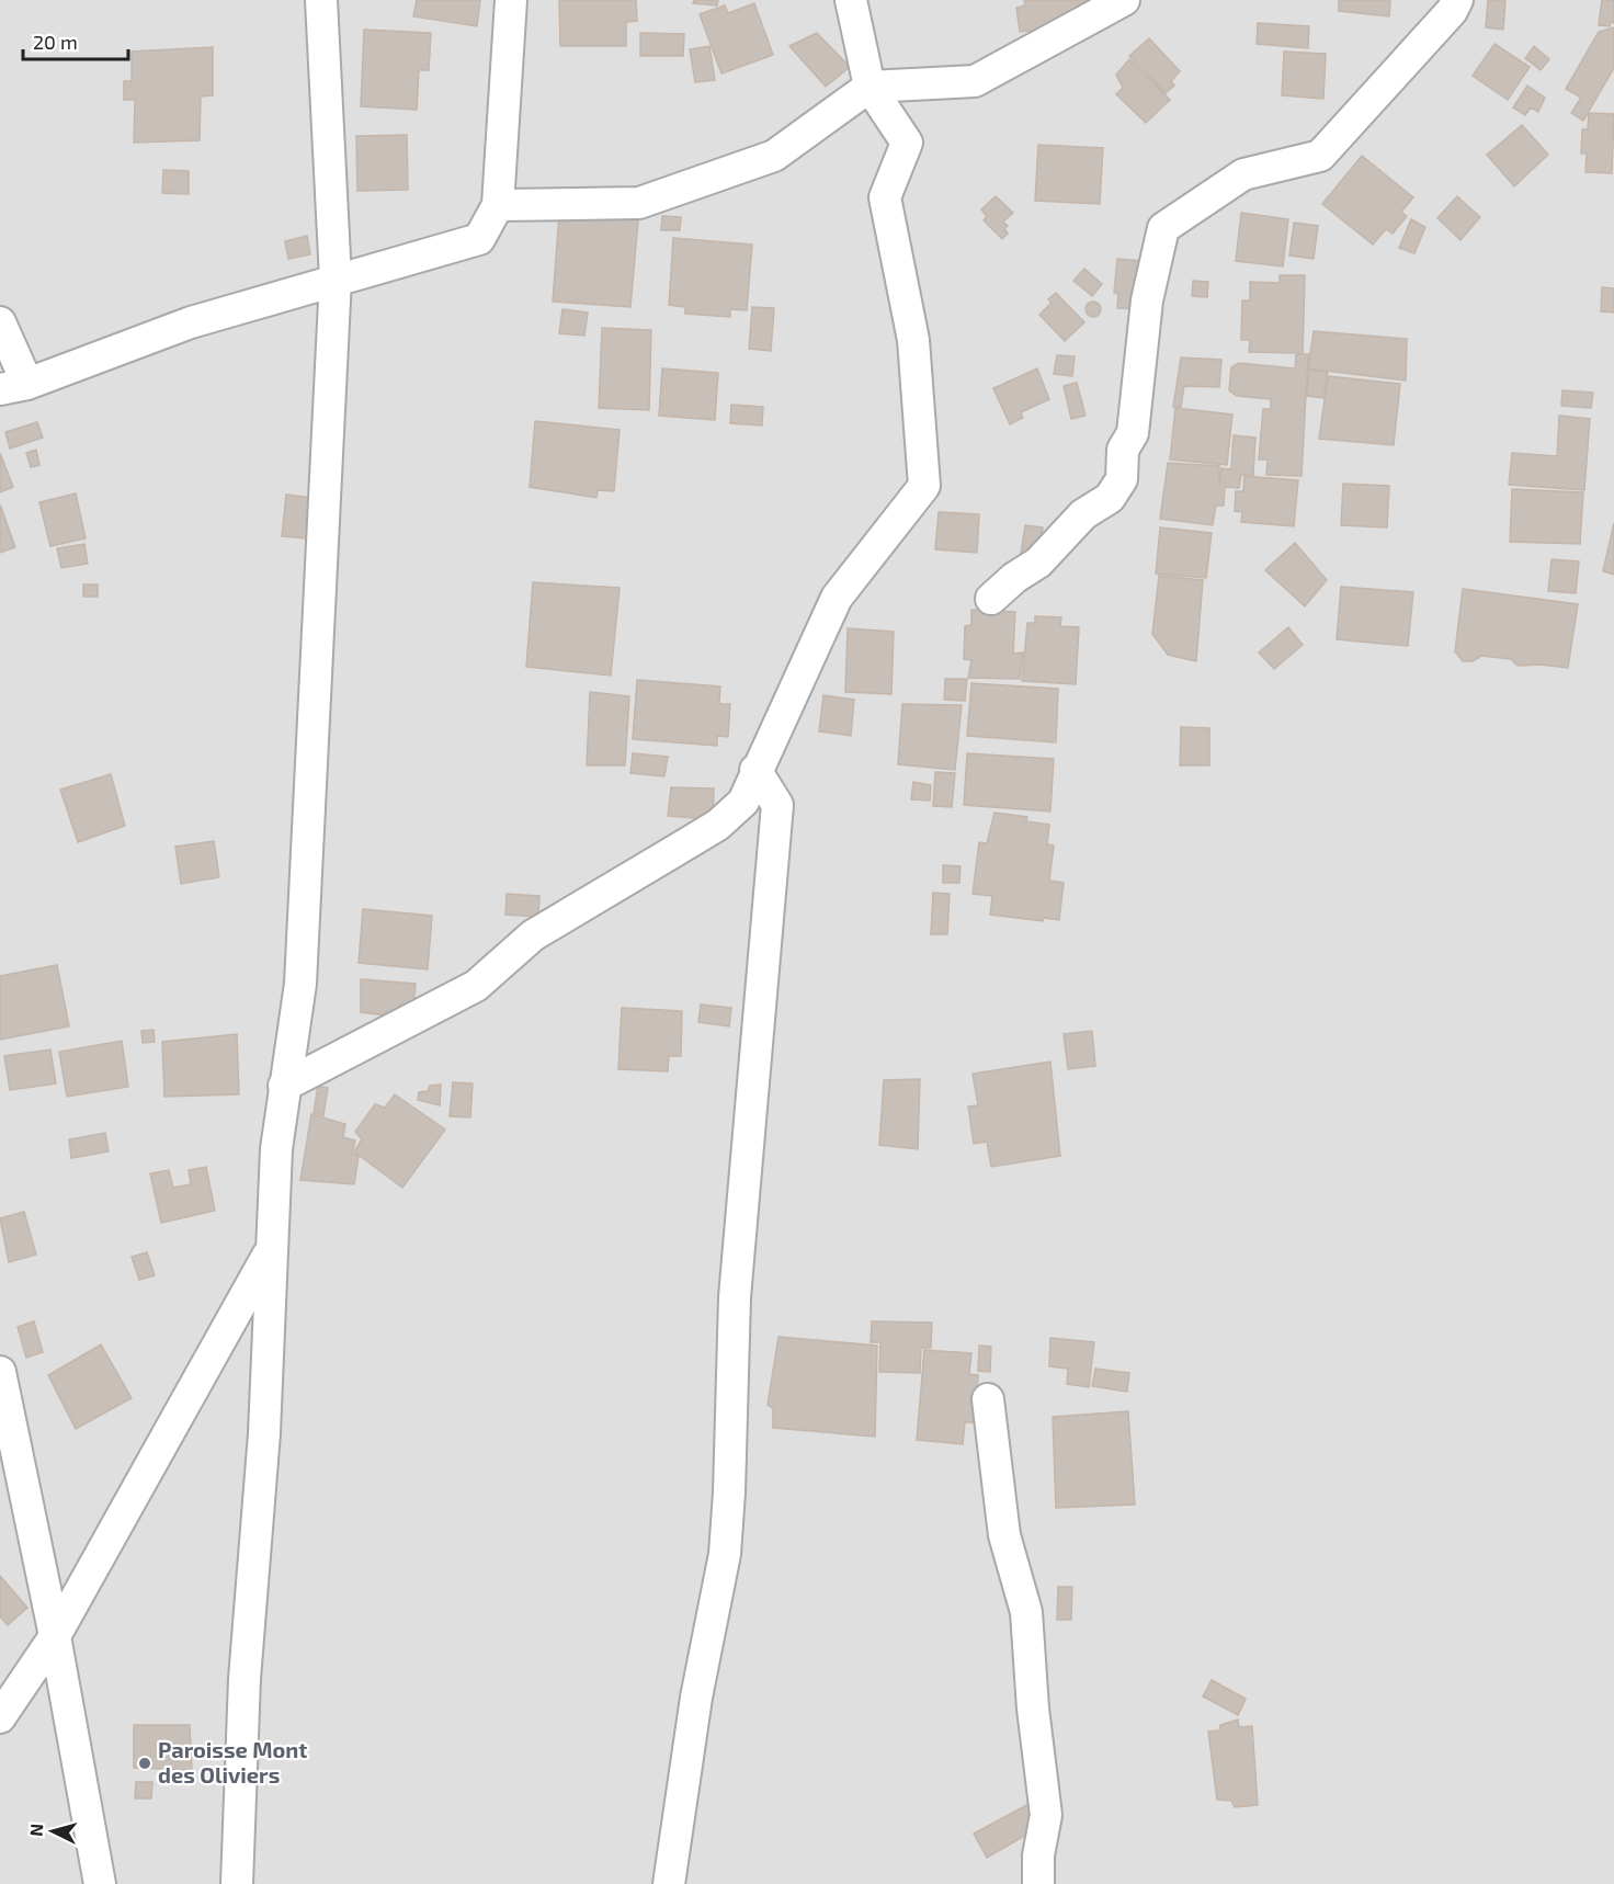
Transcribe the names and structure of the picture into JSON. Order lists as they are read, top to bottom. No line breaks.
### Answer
{"places":["Paroisse Mont des Oliviers"],"scale_bar":"20 m","north":"left"}
